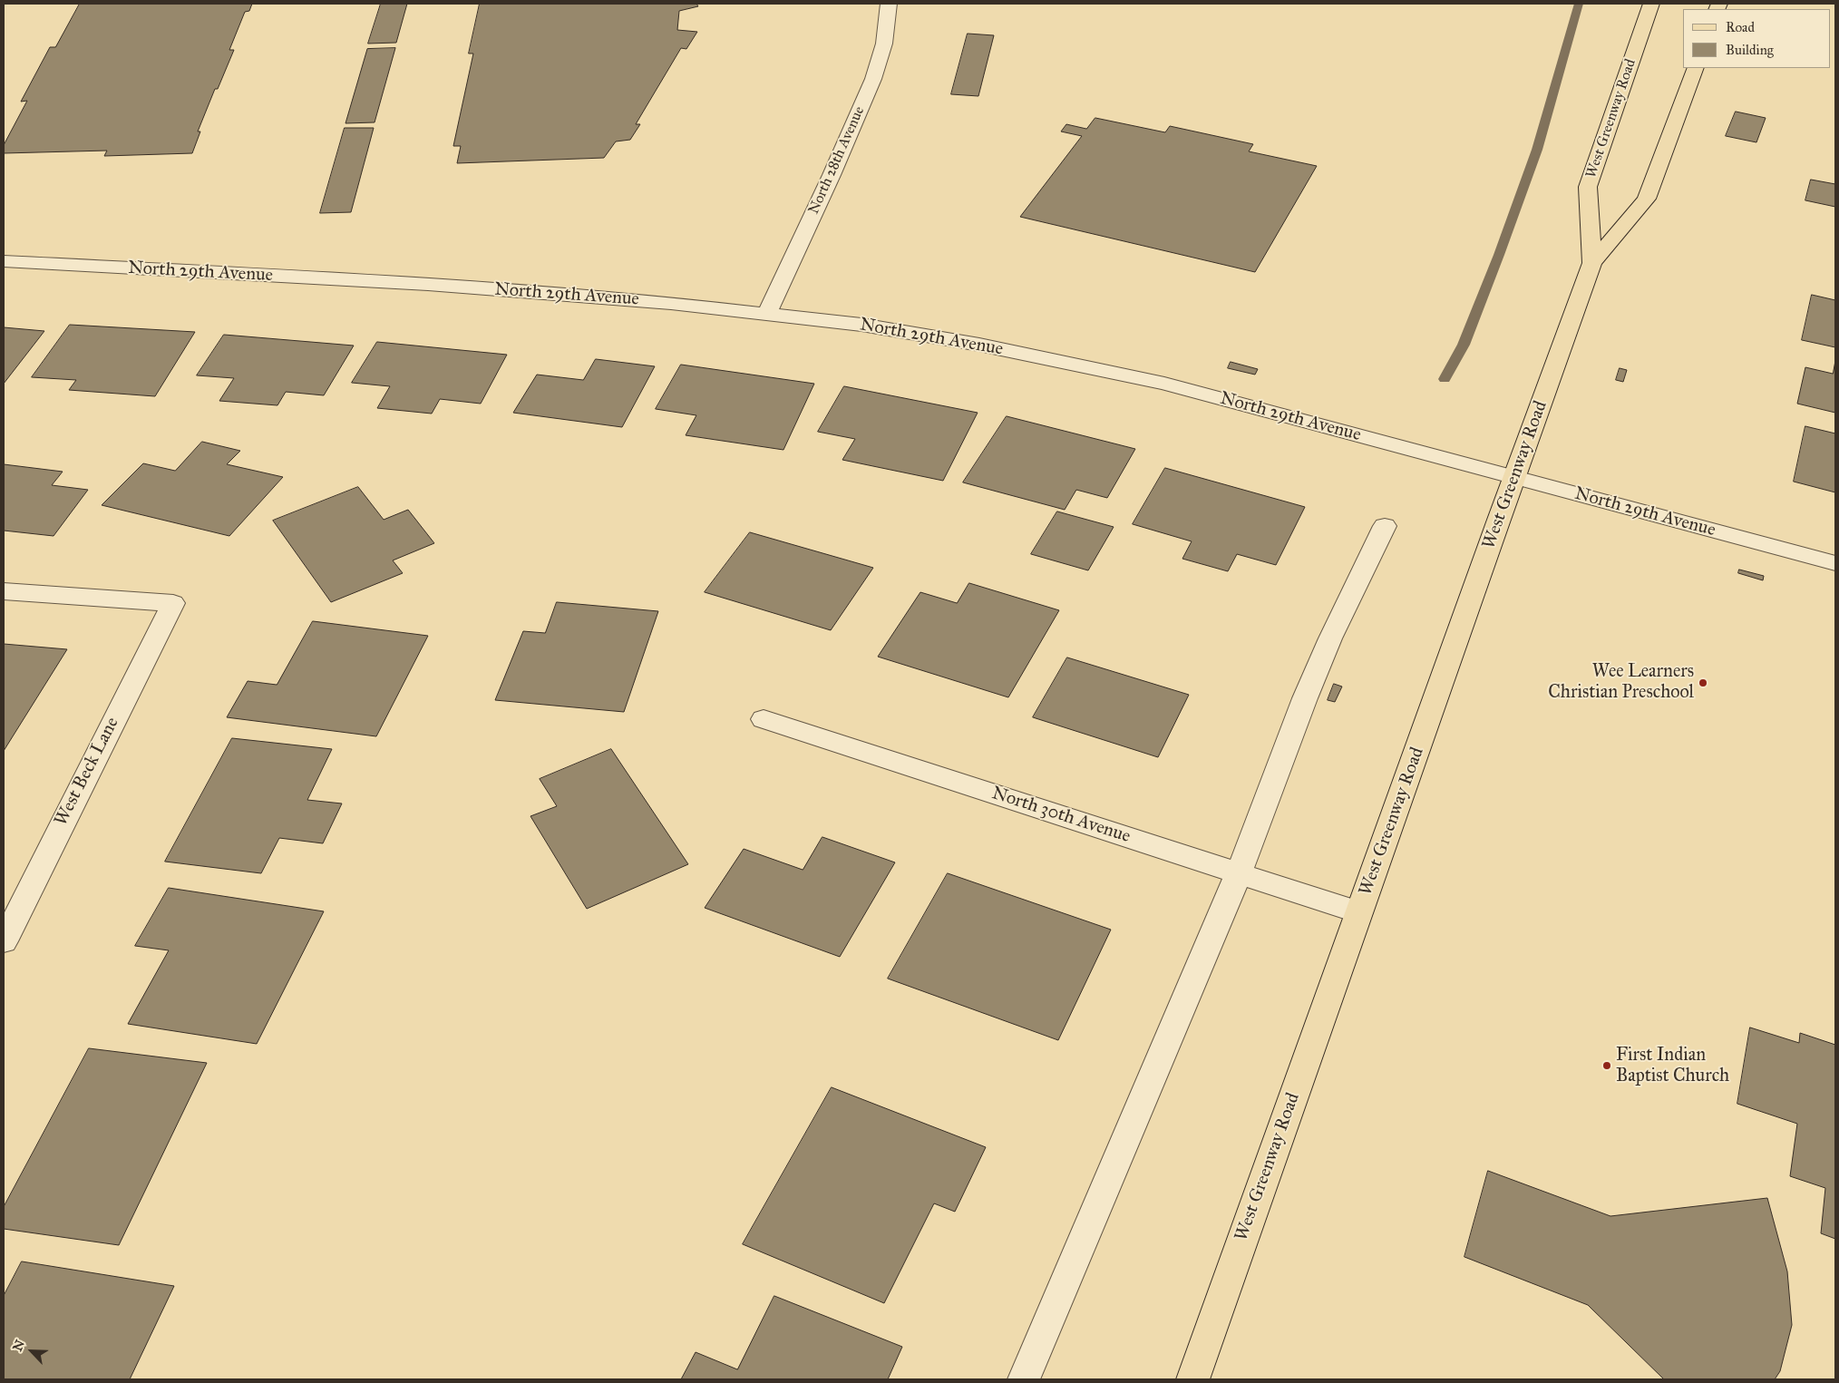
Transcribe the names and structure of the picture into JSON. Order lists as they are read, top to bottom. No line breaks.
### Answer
{"streets":{"main road":["West Greenway Road"],"street":["North 28th Avenue","North 29th Avenue","West Beck Lane","North 30th Avenue"]},"crossings":[["West Greenway Road","North 29th Avenue"],["West Greenway Road","North 30th Avenue"],["North 28th Avenue","North 29th Avenue"]],"places":["Wee Learners Christian Preschool","First Indian Baptist Church"],"legend":["Road","Building"],"north":"top left"}
